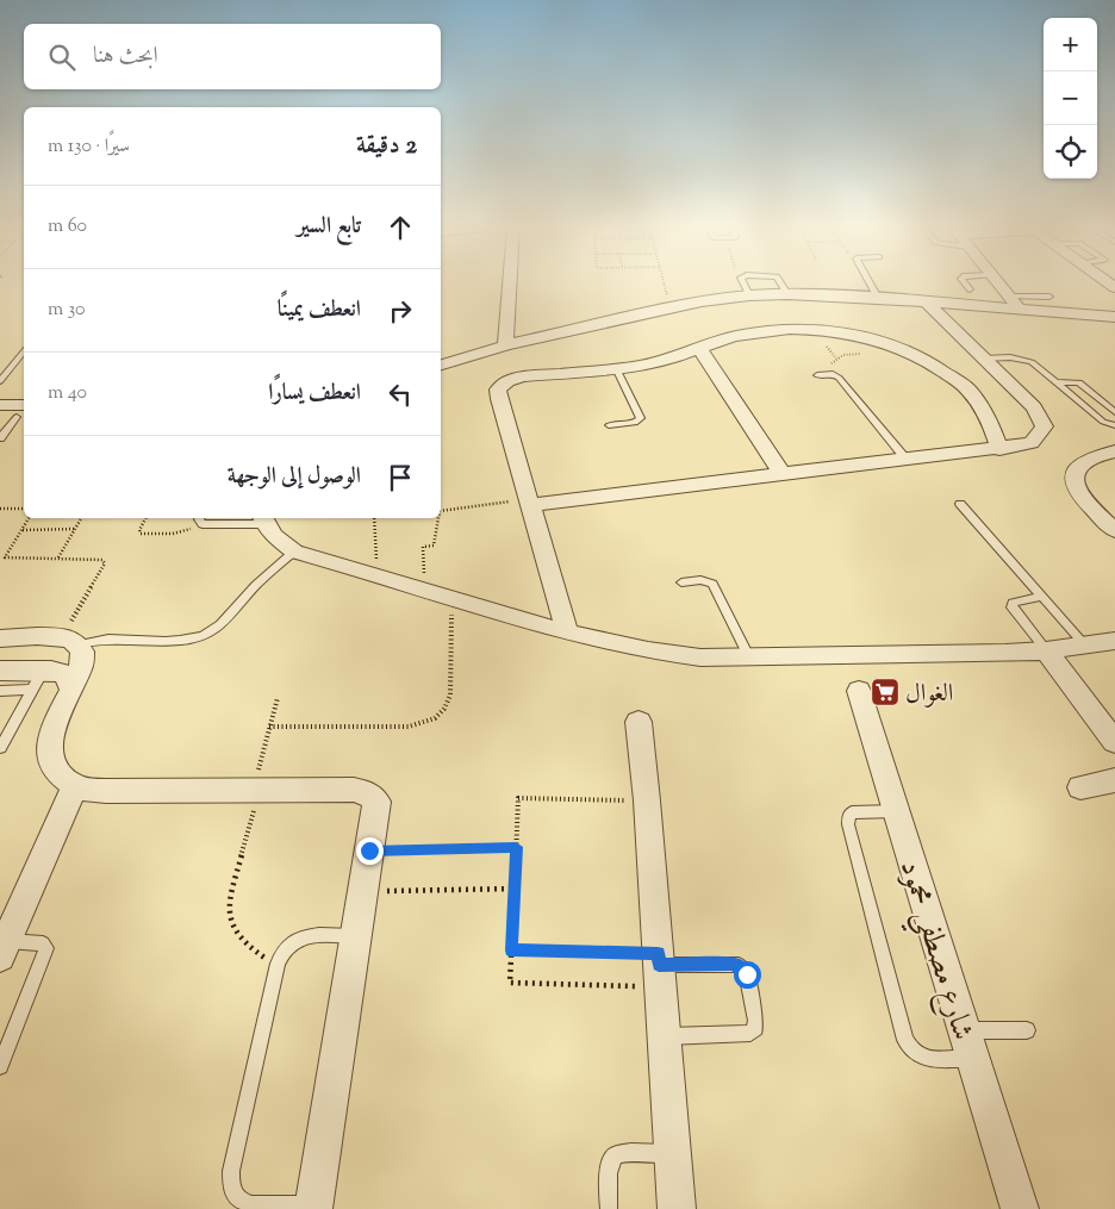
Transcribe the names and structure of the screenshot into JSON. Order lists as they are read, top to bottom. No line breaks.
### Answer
{"streets":{"street":["شارع مصطفي محمود"]},"places":{"supermarket":["الغوال"]},"page":{"map_buttons":["+","−"],"search":"ابحث هنا","heading":["2 دقيقة","سيرًا · 130 m"],"list":[["تابع السير","60 m"],["انعطف يمينًا","30 m"],["انعطف يسارًا","40 m"],"الوصول إلى الوجهة"]}}
